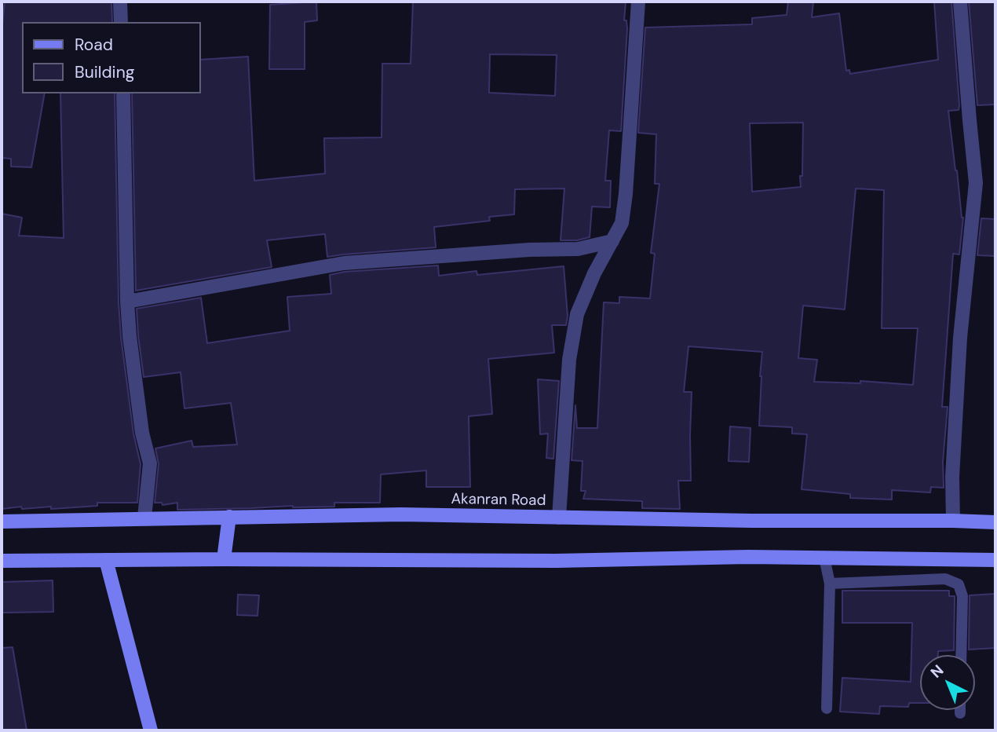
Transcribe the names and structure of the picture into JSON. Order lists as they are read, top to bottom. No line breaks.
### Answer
{"streets":{"main road":["Akanran Road"]},"legend":["Road","Building"],"north":"top left"}
